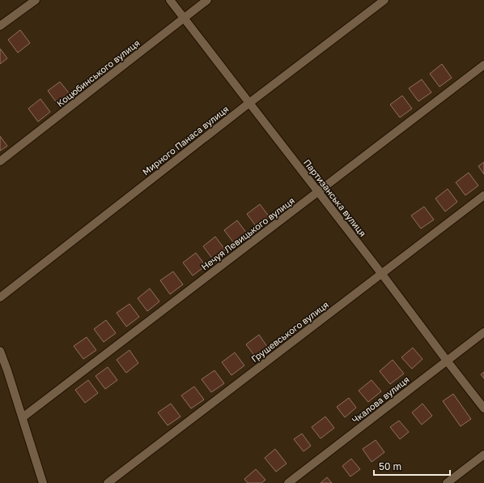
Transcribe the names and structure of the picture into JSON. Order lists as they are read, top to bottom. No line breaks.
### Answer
{"streets":{"street":["Коцюбинського вулиця","Мирного Панаса вулиця","Партизанська вулиця","Нечуя Левицького вулиця","Грушевського вулиця","Чкалова вулиця"]},"crossings":[["Коцюбинського вулиця","Партизанська вулиця"],["Мирного Панаса вулиця","Партизанська вулиця"],["Партизанська вулиця","Нечуя Левицького вулиця"],["Партизанська вулиця","Грушевського вулиця"],["Партизанська вулиця","Чкалова вулиця"]],"scale_bar":"50 m"}
